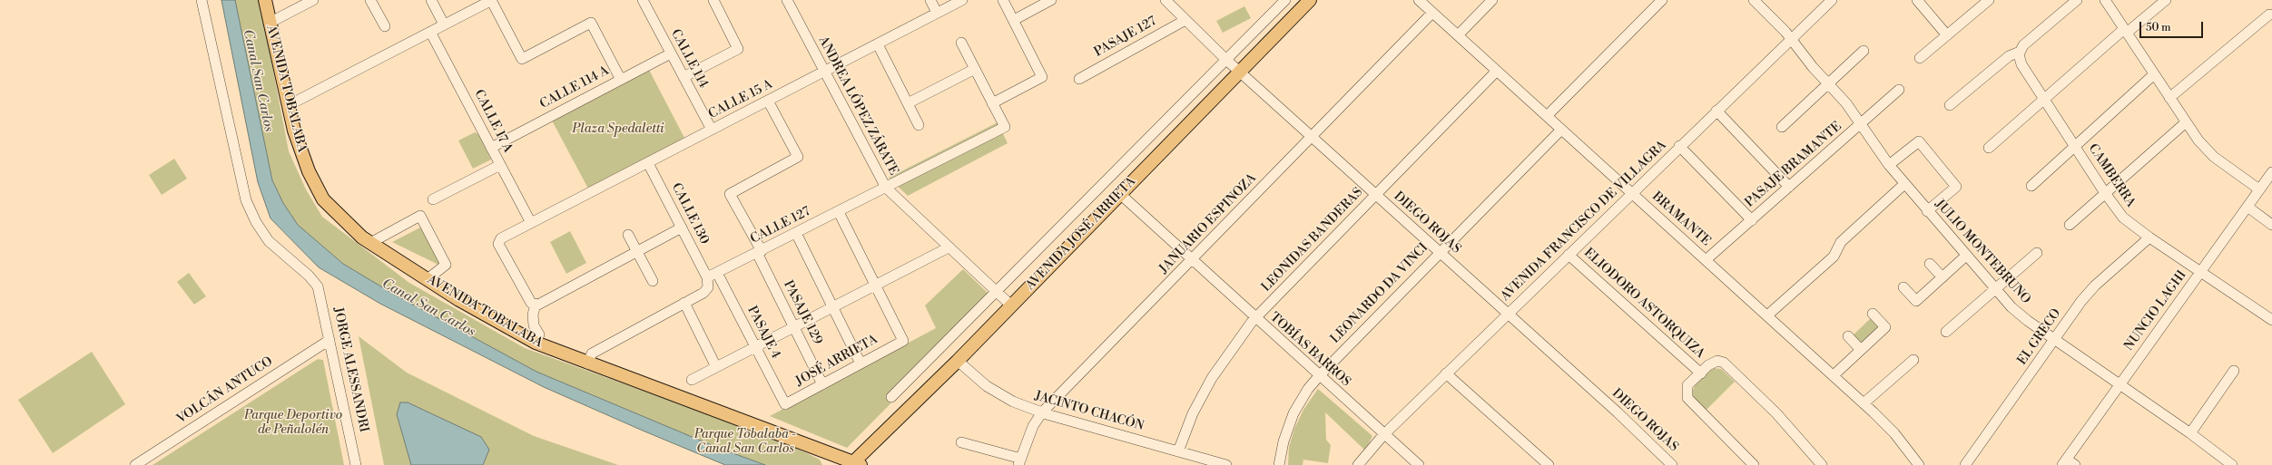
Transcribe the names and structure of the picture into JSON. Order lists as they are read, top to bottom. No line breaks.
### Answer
{"streets":{"main road":["AVENIDA TOBALABA","AVENIDA JOSÉ ARRIETA"],"street":["PASAJE 127","CALLE 114","CALLE 114 A","CALLE 15 A","ANDREA LÓPEZ ZÁRATE","CALLE 17 A","PASAJE BRAMANTE","CAMBERRA","CALLE 130","BRAMANTE","AVENIDA FRANCISCO DE VILLAGRA","DIEGO ROJAS","JANUARIO ESPINOZA","CALLE 127","LEONIDAS BANDERAS","JULIO MONTEBRUNO","LEONARDO DA VINCI","ELIODORO ASTORQUIZA","NUNCIO LAGHI","PASAJE 129","PASAJE 4","EL GRECO","TOBÍAS BARROS","JOSÉ ARRIETA","JORGE ALESSANDRI","VOLCÁN ANTUCO","JACINTO CHACÓN"]},"crossings":[["PASAJE 127","DIEGO ROJAS"],["CALLE 114","CALLE 114 A"],["CALLE 114","CALLE 15 A"],["CALLE 114 A","CALLE 17 A"],["AVENIDA TOBALABA","AVENIDA JOSÉ ARRIETA"],["CALLE 15 A","ANDREA LÓPEZ ZÁRATE"],["CALLE 15 A","CALLE 17 A"],["CALLE 15 A","CALLE 130"],["CALLE 15 A","PASAJE 129"],["ANDREA LÓPEZ ZÁRATE","CALLE 127"],["ANDREA LÓPEZ ZÁRATE","AVENIDA JOSÉ ARRIETA"],["PASAJE BRAMANTE","BRAMANTE"],["PASAJE BRAMANTE","JULIO MONTEBRUNO"],["CAMBERRA","NUNCIO LAGHI"],["CAMBERRA","EL GRECO"],["CALLE 130","CALLE 127"],["BRAMANTE","AVENIDA FRANCISCO DE VILLAGRA"],["BRAMANTE","JANUARIO ESPINOZA"],["BRAMANTE","LEONIDAS BANDERAS"],["BRAMANTE","LEONARDO DA VINCI"],["AVENIDA FRANCISCO DE VILLAGRA","DIEGO ROJAS"],["AVENIDA FRANCISCO DE VILLAGRA","JULIO MONTEBRUNO"],["AVENIDA FRANCISCO DE VILLAGRA","ELIODORO ASTORQUIZA"],["AVENIDA FRANCISCO DE VILLAGRA","TOBÍAS BARROS"],["DIEGO ROJAS","JANUARIO ESPINOZA"],["DIEGO ROJAS","AVENIDA JOSÉ ARRIETA"],["DIEGO ROJAS","LEONIDAS BANDERAS"],["DIEGO ROJAS","LEONARDO DA VINCI"],["JANUARIO ESPINOZA","TOBÍAS BARROS"],["JANUARIO ESPINOZA","JACINTO CHACÓN"],["CALLE 127","PASAJE 129"],["CALLE 127","PASAJE 4"],["AVENIDA JOSÉ ARRIETA","TOBÍAS BARROS"],["AVENIDA JOSÉ ARRIETA","JACINTO CHACÓN"],["LEONIDAS BANDERAS","TOBÍAS BARROS"],["LEONIDAS BANDERAS","JACINTO CHACÓN"],["JULIO MONTEBRUNO","NUNCIO LAGHI"],["JULIO MONTEBRUNO","EL GRECO"],["LEONARDO DA VINCI","TOBÍAS BARROS"],["PASAJE 129","JOSÉ ARRIETA"],["PASAJE 4","JOSÉ ARRIETA"],["JORGE ALESSANDRI","VOLCÁN ANTUCO"]],"water":["Canal San Carlos"],"parks":["Plaza Spedaletti","Parque Deportivo de Peñalolén","Parque Tobalaba - Canal San Carlos"],"scale_bar":"50 m"}
